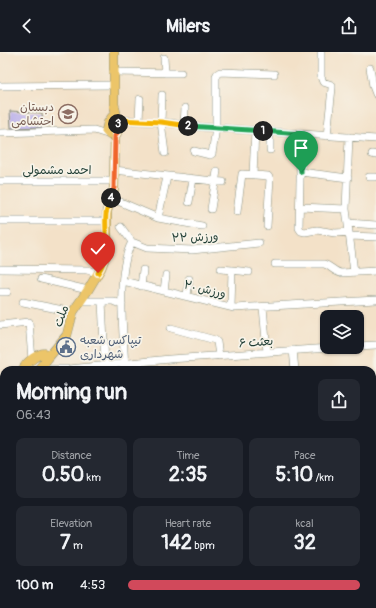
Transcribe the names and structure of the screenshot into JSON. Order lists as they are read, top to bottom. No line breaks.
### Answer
{"streets":{"main road":["ملت"],"street":["احمد مشمولی","ورزش ۲۲","ورزش ۲۰","بعثت ۶"]},"crossings":[["احمد مشمولی","ملت"]],"places":{"school or university":["دبستان احتشامی"],"public building":["تیپاکس شعبه شهرداری"]},"page":{"header":"Milers","pins":["3","2","1","4"],"heading":["Morning run","06:43"],"stats":[["Distance","0.50 km"],["Time","2:35"],["Pace","5:10 /km"],["Elevation","7 m"],["Heart rate","142 bpm"],["kcal","32"]],"list":[{"name":"100 m","note":"4:53"}]}}
